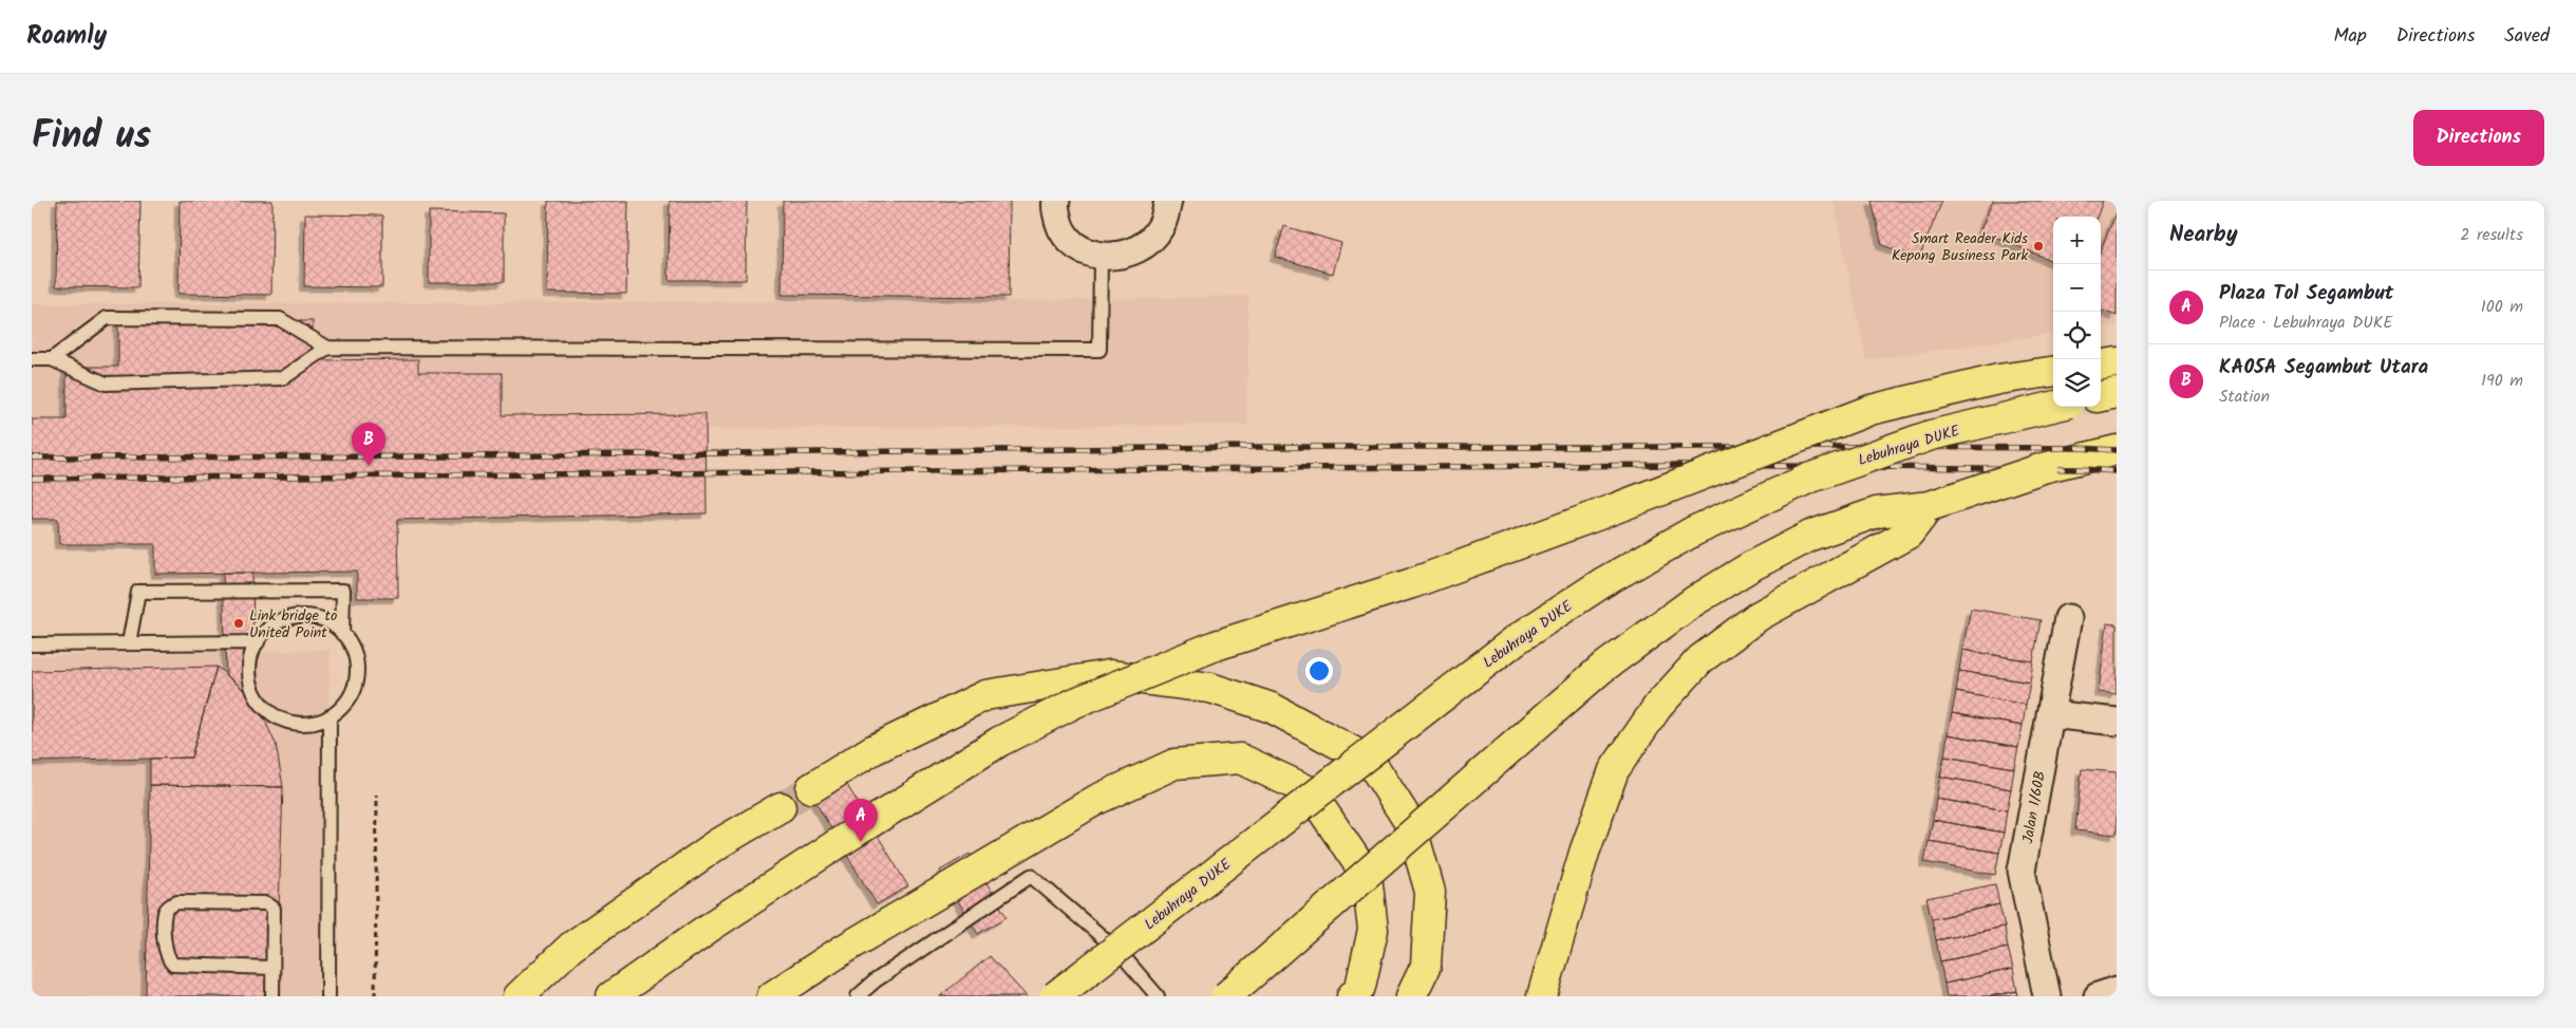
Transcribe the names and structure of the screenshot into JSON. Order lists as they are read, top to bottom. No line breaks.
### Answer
{"streets":{"highway":["Lebuhraya DUKE"],"street":["Jalan 1/60B"]},"places":["Smart Reader Kids Kepong Business Park","Link bridge to United Point"],"page":{"header":"Roamly","nav":["Map","Directions","Saved"],"title":"Find us","buttons":"Directions","heading":["Nearby","2 results"],"map_buttons":["+","−"],"list":[{"mark":"A","name":"Plaza Tol Segambut","note":"Place · Lebuhraya DUKE","value":"100 m"},{"mark":"B","name":"KA05A Segambut Utara","note":"Station","value":"190 m"}],"pins":["B","A"]}}
